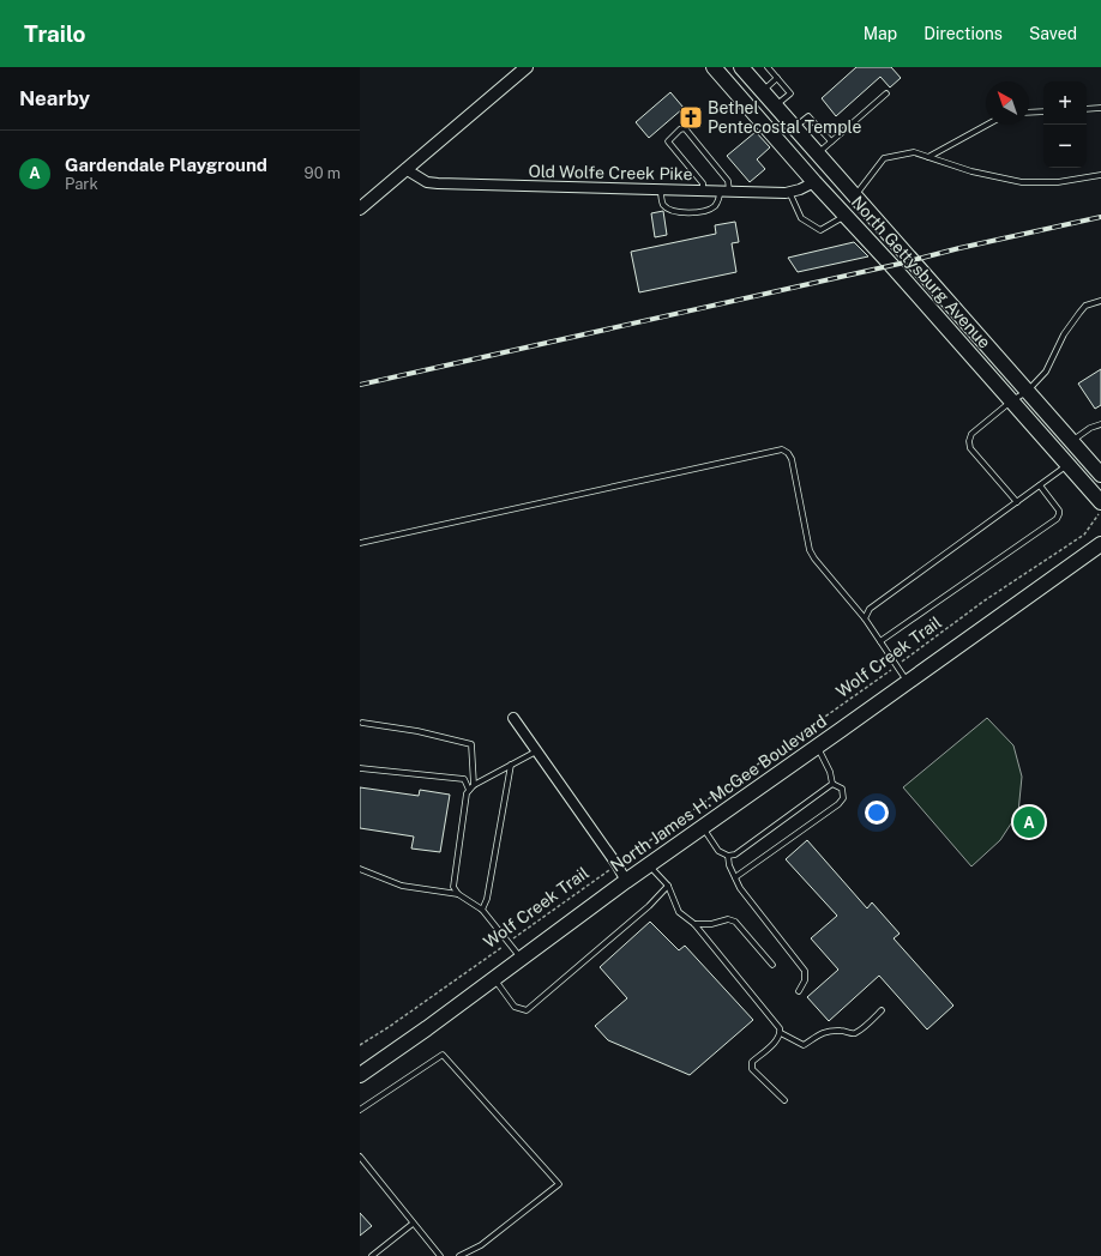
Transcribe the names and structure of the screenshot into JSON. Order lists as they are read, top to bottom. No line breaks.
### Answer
{"streets":{"main road":["North Gettysburg Avenue","North James H. McGee Boulevard"],"street":["Old Wolfe Creek Pike"],"path":["Wolf Creek Trail"]},"crossings":[["Old Wolfe Creek Pike","North Gettysburg Avenue"]],"places":{"church":["Bethel Pentecostal Temple"]},"north":"top left","page":{"header":"Trailo","nav":["Map","Directions","Saved"],"heading":"Nearby","map_buttons":["+","−"],"list":[{"mark":"A","name":"Gardendale Playground","note":"Park","value":"90 m"}],"pins":"A"}}
